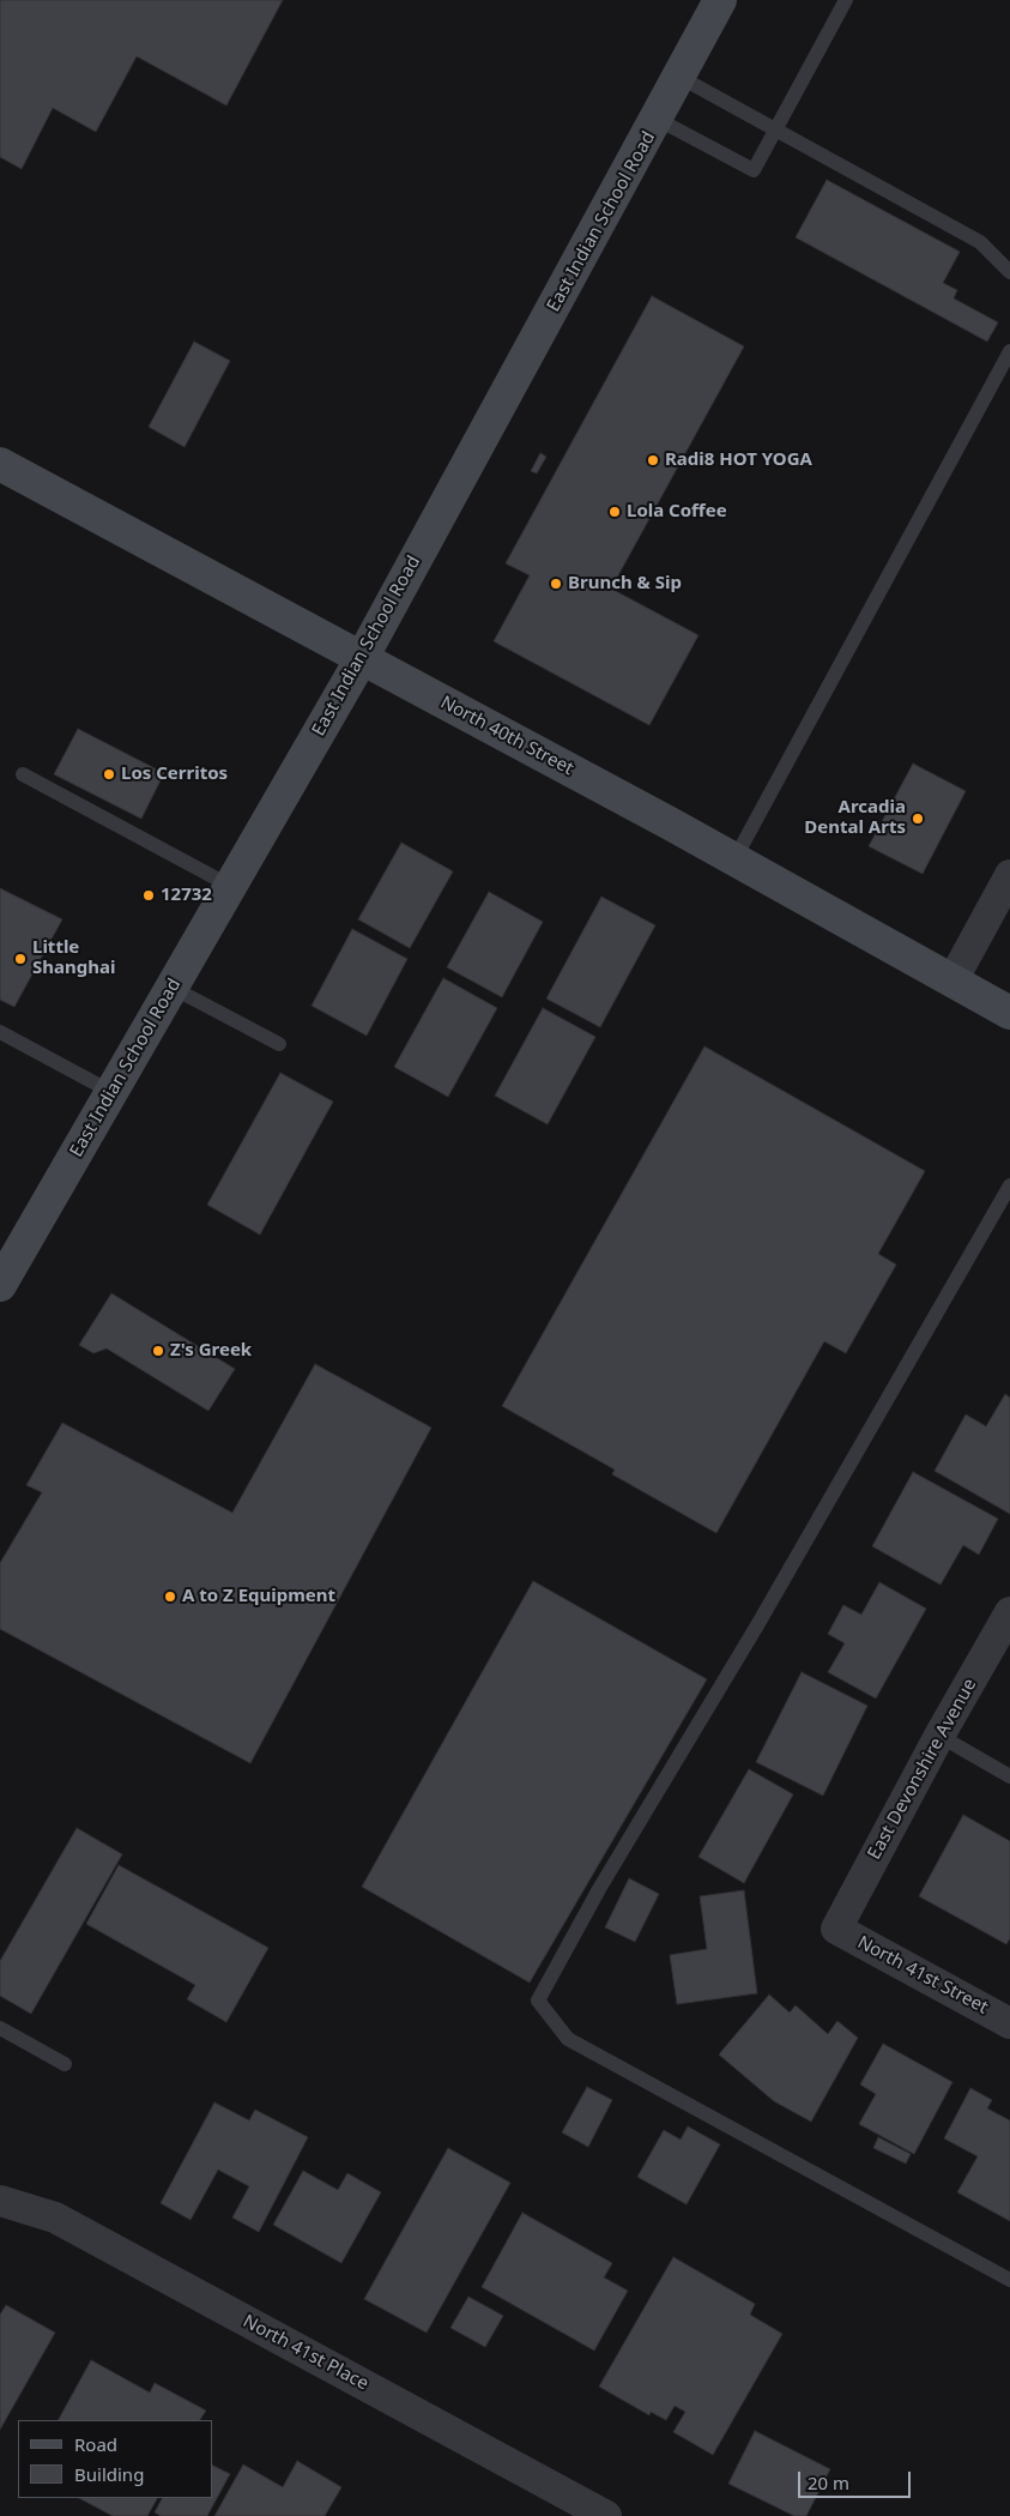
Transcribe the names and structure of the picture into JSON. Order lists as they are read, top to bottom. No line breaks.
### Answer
{"streets":{"main road":["East Indian School Road","North 40th Street"],"street":["East Devonshire Avenue","North 41st Street","North 41st Place"]},"crossings":[["East Indian School Road","North 40th Street"],["East Devonshire Avenue","North 41st Street"]],"places":["Radi8 HOT YOGA","Lola Coffee","Brunch & Sip","Los Cerritos","Arcadia Dental Arts","12732","Little Shanghai","Z's Greek","A to Z Equipment"],"legend":["Road","Building"],"scale_bar":"20 m"}
